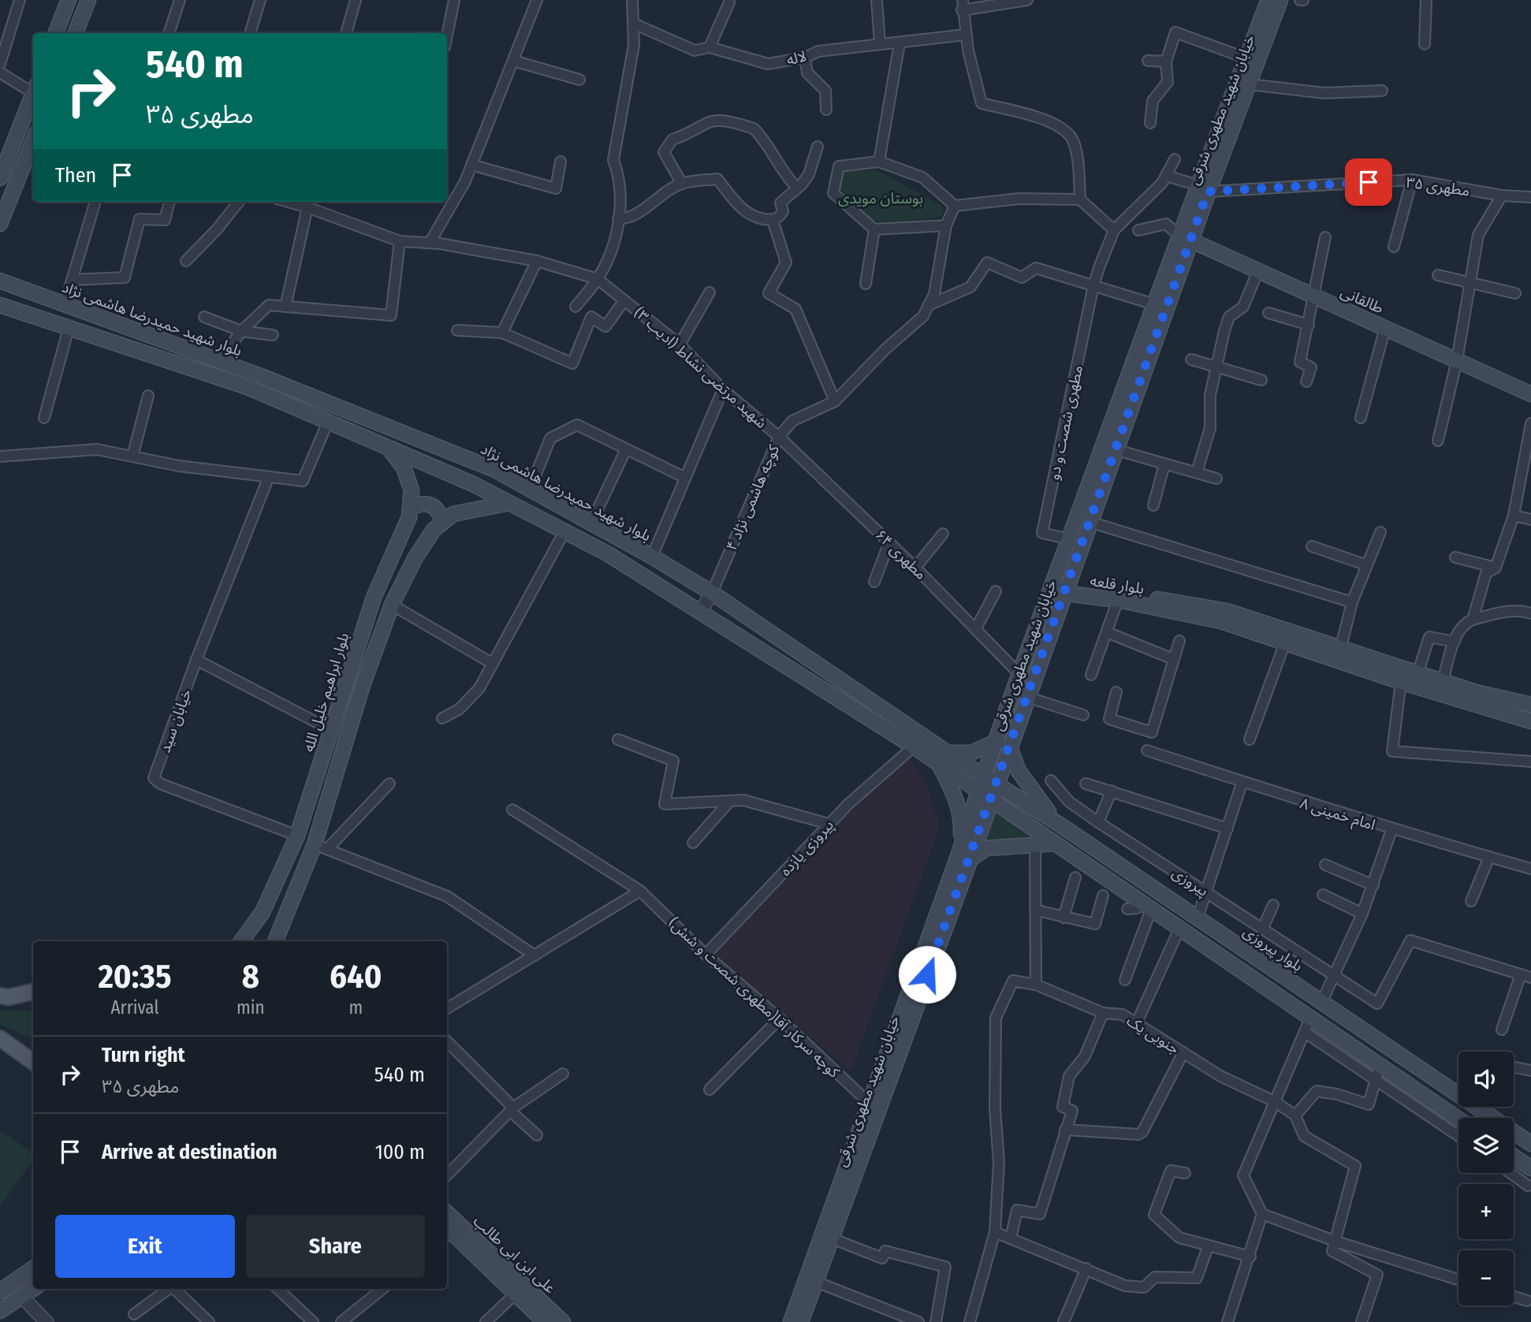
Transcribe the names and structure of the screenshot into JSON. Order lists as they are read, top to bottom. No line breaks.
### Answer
{"streets":{"main road":["خیابان شهید مطهری شرقی","طالقانی","بلوار شهید حمیدرضا هاشمی نژاد","بلوار قلعه","بلوار ابراهیم خلیل الله","بلوار پیروزی","علی ابن ابی طالب"],"street":["لاله","مطهری ۳۵","شهید مرتضی نشاط (ادیب ۳)","مطهری شصت و دو","کوچه هاشمی نژاد ۴","مطهری ۶۴","خیابان سید","امام خمینی ۸","پیروزی یازده","پیروزی","(مطهری شصت و شش)کوچه سرکار آقا","جنوبی یک"]},"crossings":[["خیابان شهید مطهری شرقی","مطهری ۳۵"],["خیابان شهید مطهری شرقی","طالقانی"],["خیابان شهید مطهری شرقی","بلوار شهید حمیدرضا هاشمی نژاد"],["خیابان شهید مطهری شرقی","مطهری شصت و دو"],["خیابان شهید مطهری شرقی","مطهری ۶۴"],["خیابان شهید مطهری شرقی","بلوار قلعه"],["خیابان شهید مطهری شرقی","بلوار پیروزی"],["خیابان شهید مطهری شرقی","(مطهری شصت و شش)کوچه سرکار آقا"],["بلوار شهید حمیدرضا هاشمی نژاد","کوچه هاشمی نژاد ۴"],["بلوار شهید حمیدرضا هاشمی نژاد","بلوار ابراهیم خلیل الله"],["بلوار شهید حمیدرضا هاشمی نژاد","پیروزی یازده"],["بلوار شهید حمیدرضا هاشمی نژاد","بلوار پیروزی"],["شهید مرتضی نشاط (ادیب ۳)","کوچه هاشمی نژاد ۴"],["شهید مرتضی نشاط (ادیب ۳)","مطهری ۶۴"],["کوچه هاشمی نژاد ۴","مطهری ۶۴"],["بلوار ابراهیم خلیل الله","خیابان سید"],["پیروزی یازده","(مطهری شصت و شش)کوچه سرکار آقا"]],"parks":["بوستان مویدی"],"page":{"turn":["540 m","مطهری ۳۵"],"then":"Then","eta":["20:35","Arrival","8","min","640","m"],"list":[{"name":"Turn right","note":"مطهری ۳۵","value":"540 m"},{"name":"Arrive at destination","value":"100 m"}],"map_buttons":["+","−"],"buttons":["Exit","Share"]}}
